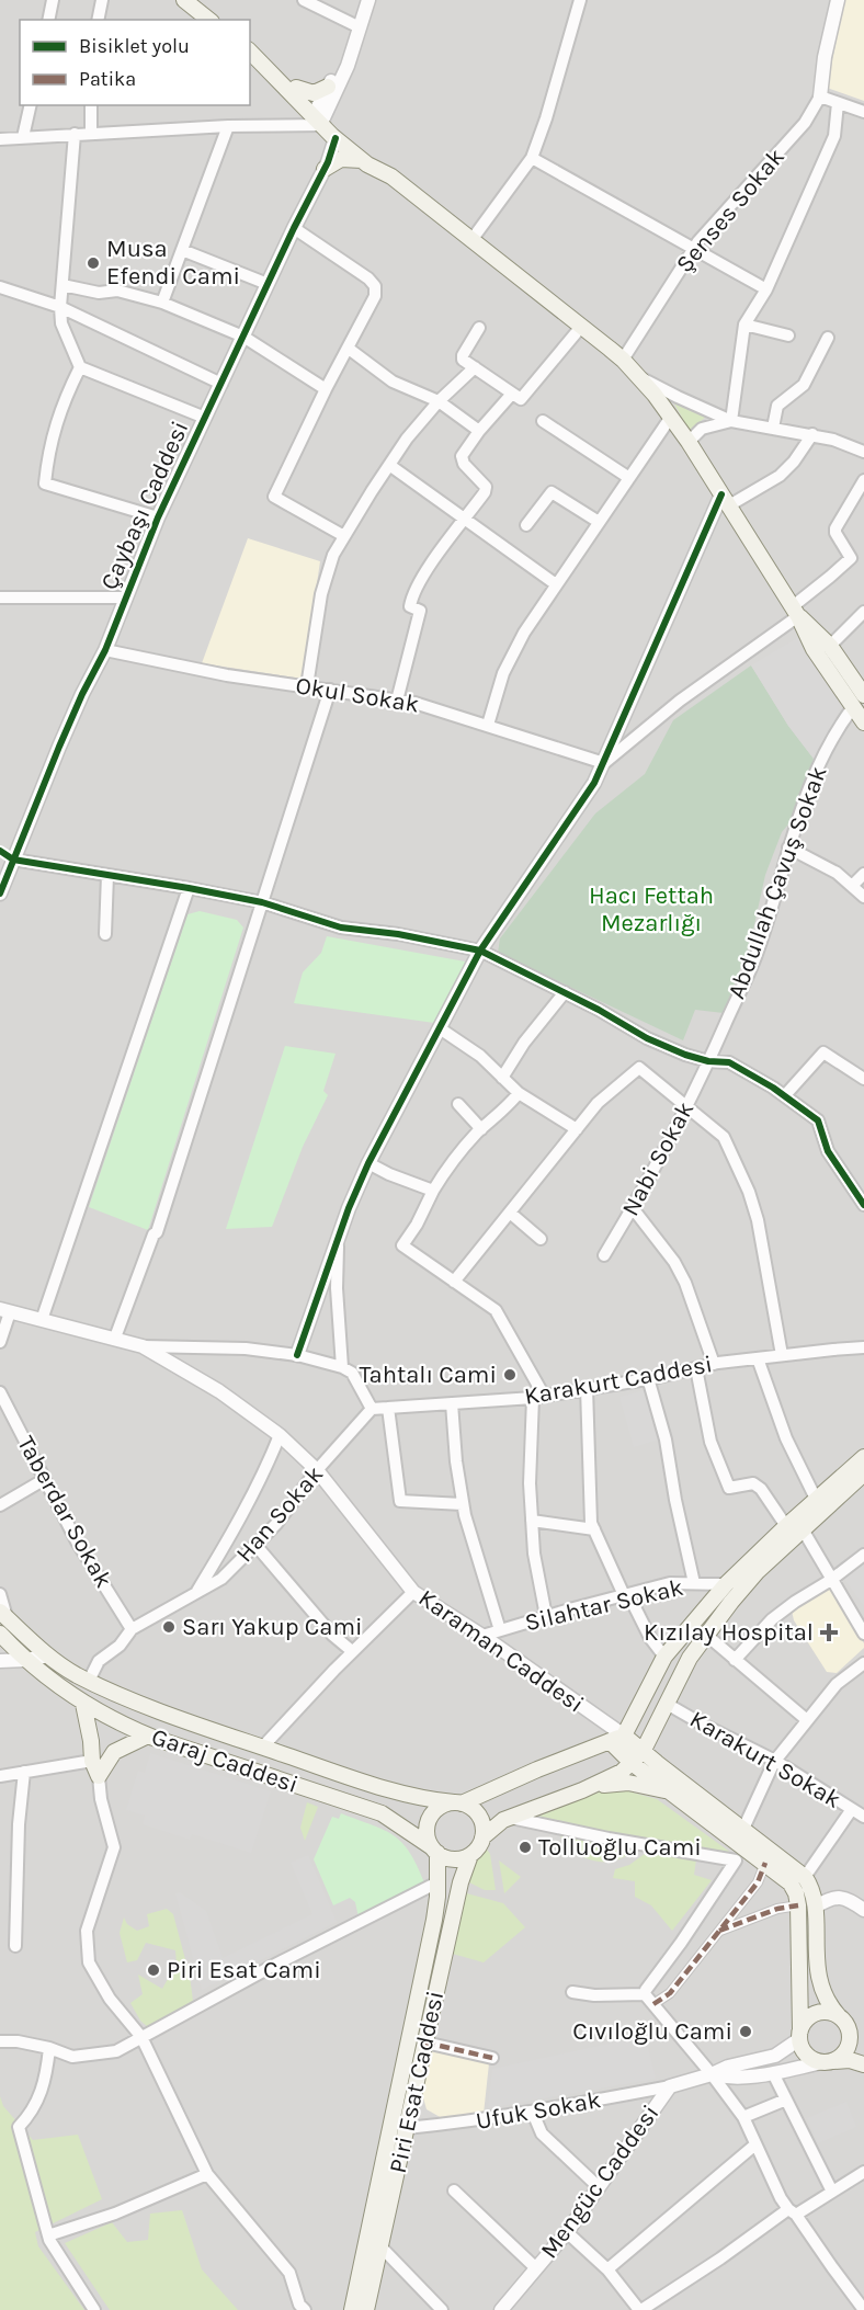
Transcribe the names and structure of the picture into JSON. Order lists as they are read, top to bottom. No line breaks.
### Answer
{"streets":{"main road":["Karaman Caddesi","Garaj Caddesi","Piri Esat Caddesi"],"street":["Şenses Sokak","Çaybaşı Caddesi","Okul Sokak","Abdullah Çavuş Sokak","Nabi Sokak","Karakurt Caddesi","Taberdar Sokak","Han Sokak","Silahtar Sokak","Karakurt Sokak","Ufuk Sokak","Mengüc Caddesi"]},"crossings":[["Çaybaşı Caddesi","Okul Sokak"],["Abdullah Çavuş Sokak","Nabi Sokak"],["Karakurt Caddesi","Han Sokak"],["Taberdar Sokak","Han Sokak"],["Han Sokak","Karaman Caddesi"],["Han Sokak","Garaj Caddesi"],["Silahtar Sokak","Karaman Caddesi"],["Garaj Caddesi","Piri Esat Caddesi"],["Piri Esat Caddesi","Ufuk Sokak"],["Ufuk Sokak","Mengüc Caddesi"]],"parks":["Hacı Fettah Mezarlığı"],"places":{"other":["Musa Efendi Cami","Tahtalı Cami","Sarı Yakup Cami","Tolluoğlu Cami","Piri Esat Cami","Cıvıloğlu Cami"],"health":["Kızılay Hospital"]},"legend":["Bisiklet yolu","Patika"]}
